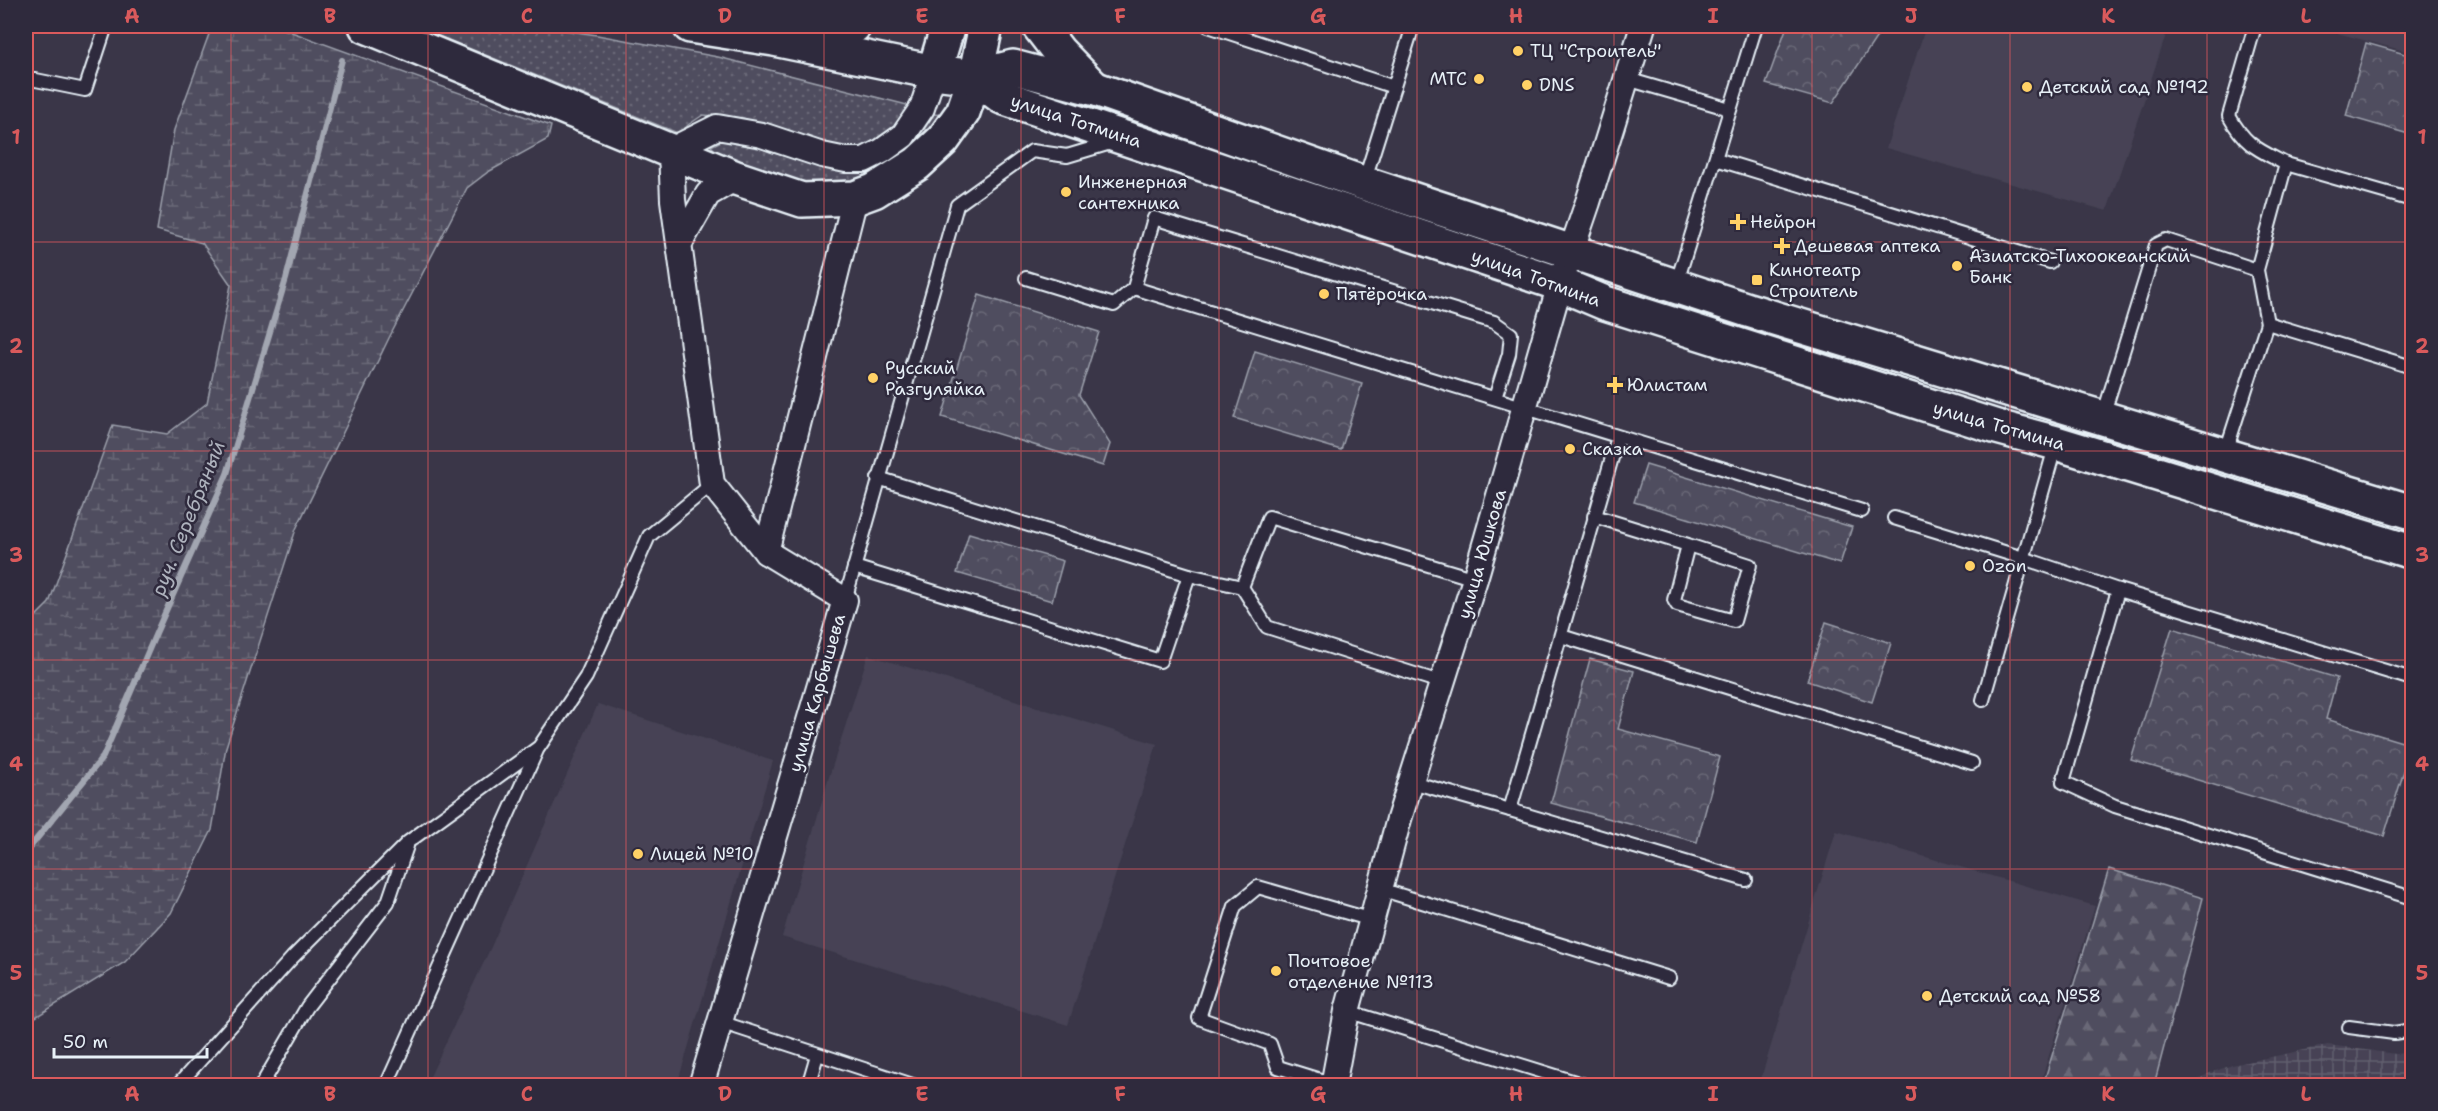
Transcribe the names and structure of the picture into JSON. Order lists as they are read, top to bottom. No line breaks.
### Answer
{"streets":{"main road":["улица Тотмина"],"street":["улица Юшкова","улица Карбышева"]},"crossings":[["улица Тотмина","улица Юшкова"]],"water":["руч. Серебряный"],"places":{"other":["ТЦ \"Строитель\"","МТС","DNS","Детский сад №192","Инженерная сантехника","Азиатско-Тихоокеанский Банк","Пятёрочка","Русский Разгуляйка","Сказка","Ozon","Лицей №10","Почтовое отделение №113","Детский сад №58"],"health":["Нейрон","Дешевая аптека","Юлистам"],"transit":["Кинотеатр Строитель"]},"scale_bar":"50 m","grid":{"columns":["A","B","C","D","E","F","G","H","I","J","K","L"],"rows":["1","2","3","4","5"]}}
